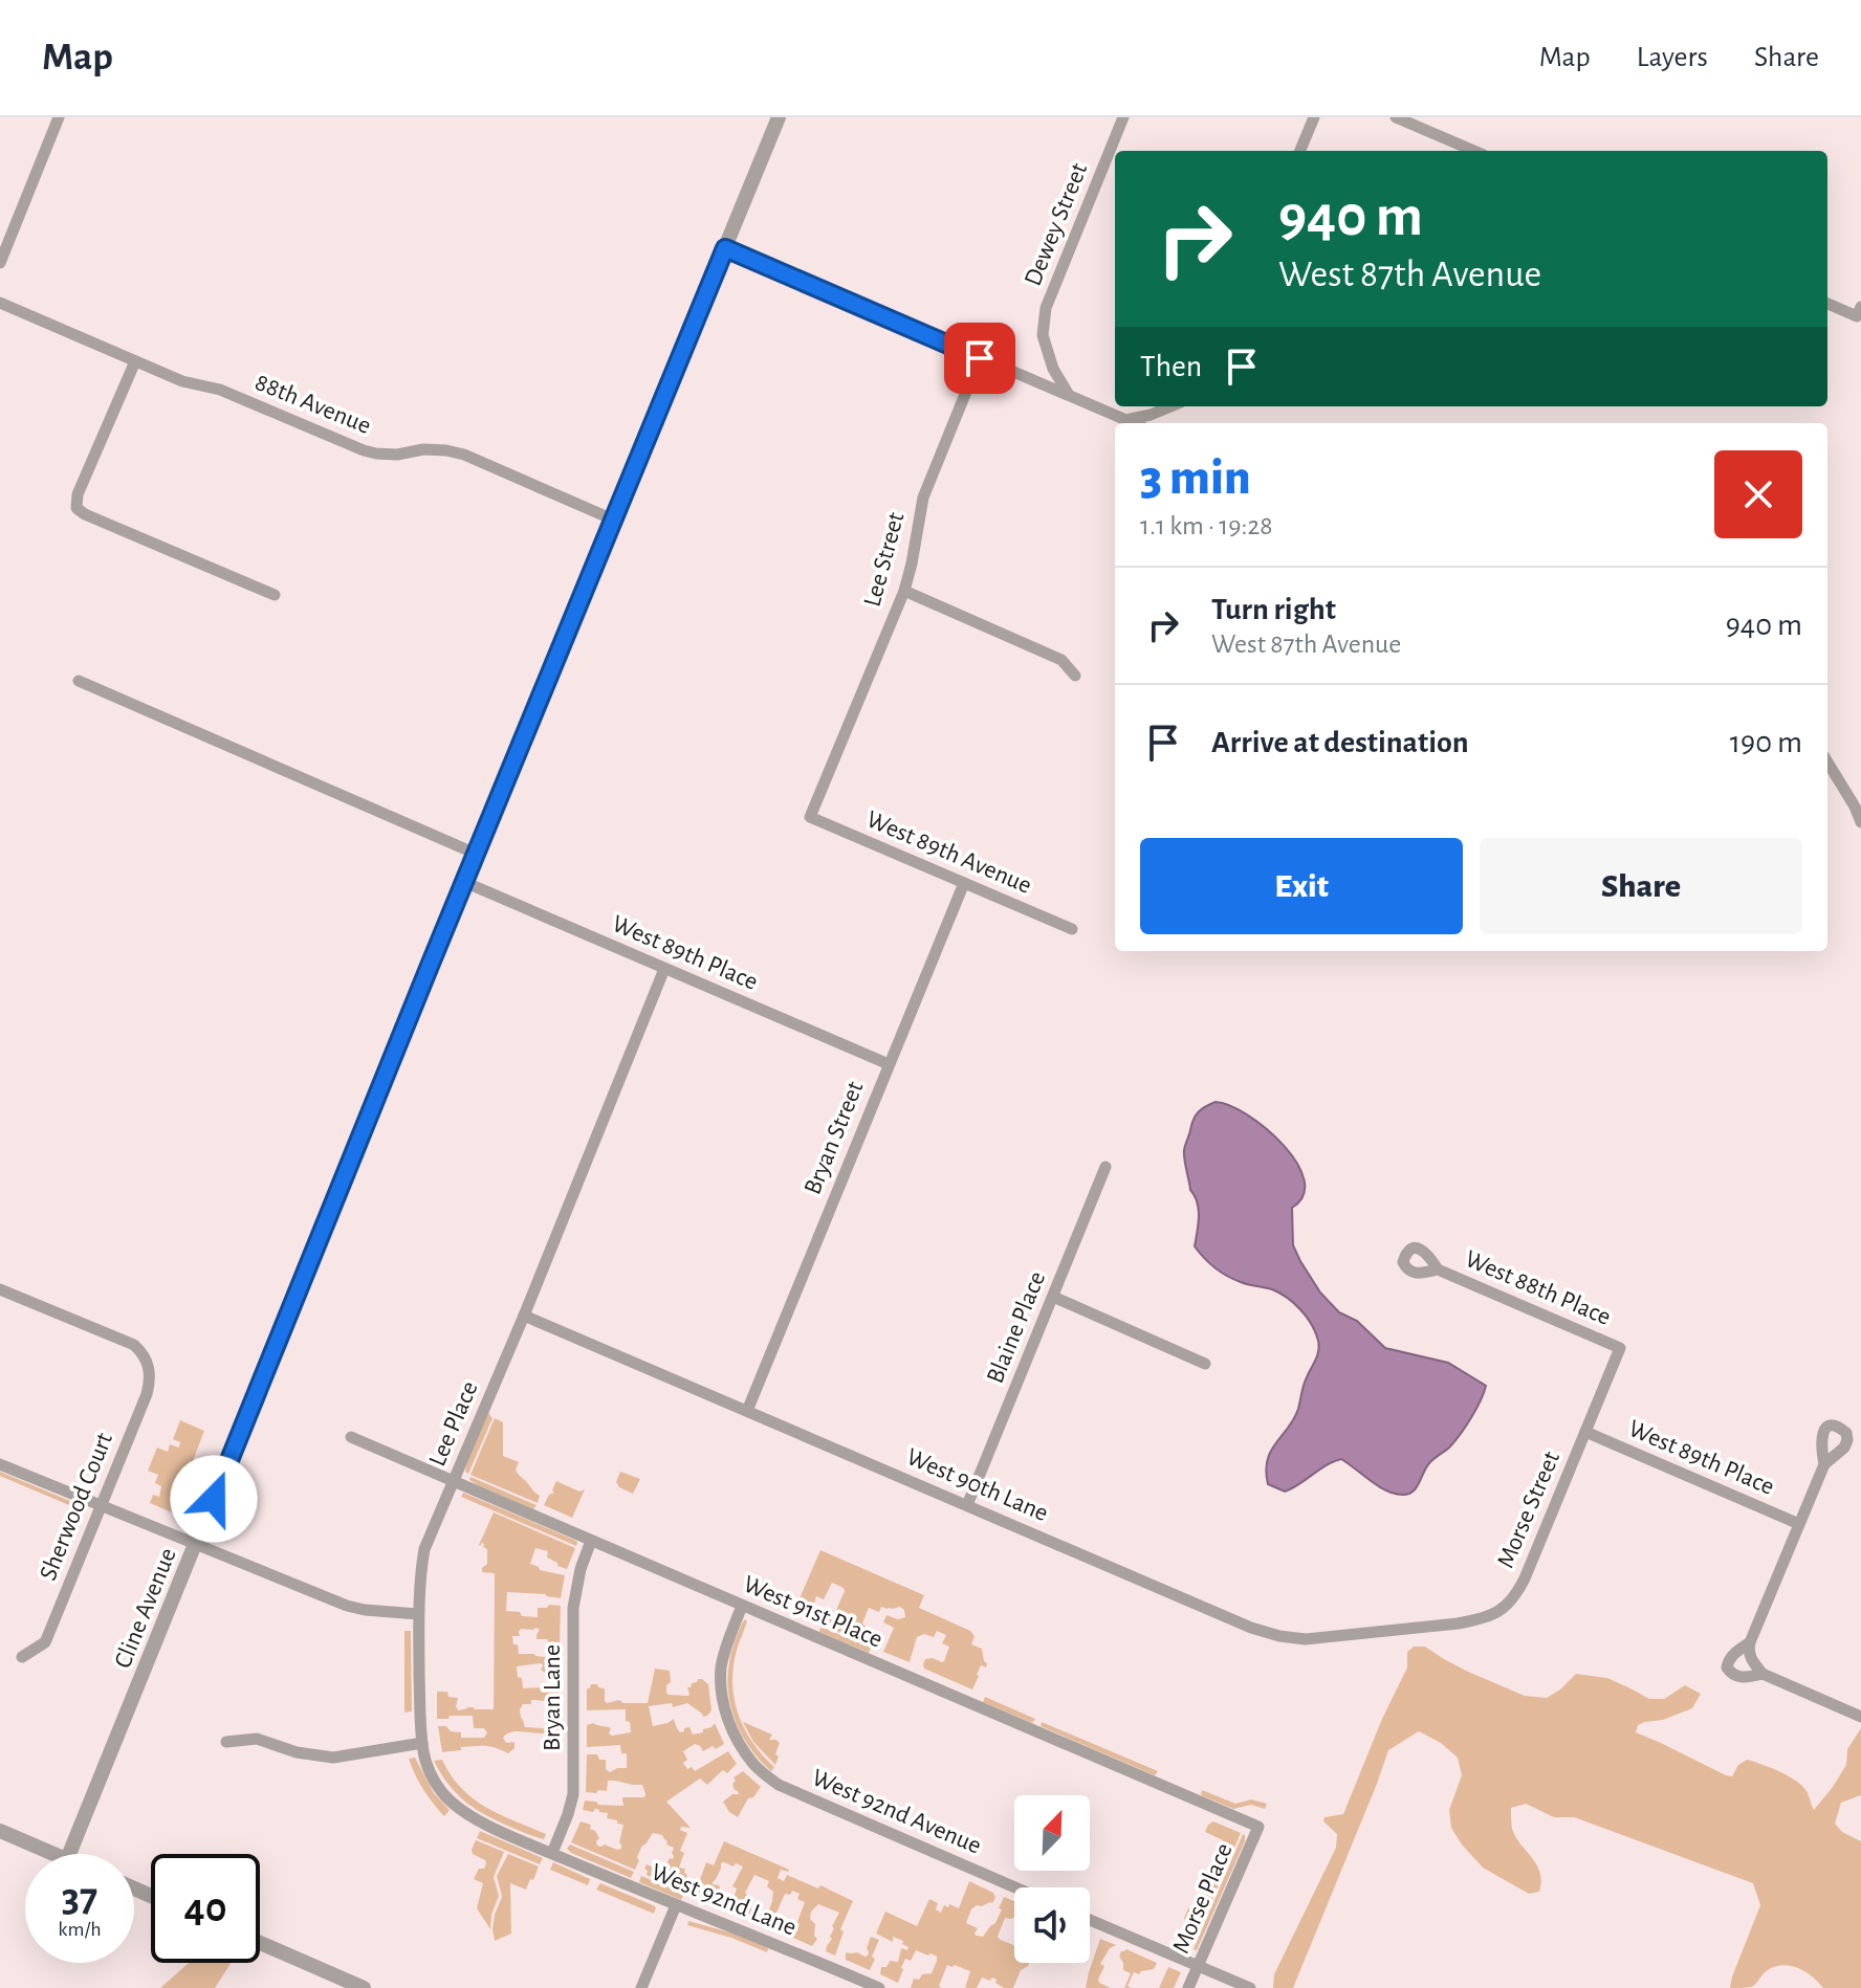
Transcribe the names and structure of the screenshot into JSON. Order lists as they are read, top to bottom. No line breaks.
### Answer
{"streets":{"street":["Dewey Street","88th Avenue","Lee Street","West 89th Avenue","West 89th Place","Bryan Street","West 88th Place","Blaine Place","Lee Place","West 90th Lane","Sherwood Court","Morse Street","Cline Avenue","West 91st Place","Bryan Lane","West 92nd Avenue","Morse Place","West 92nd Lane"]},"crossings":[["88th Avenue","Cline Avenue"],["Lee Street","West 89th Avenue"],["West 89th Avenue","Bryan Street"],["West 89th Place","Bryan Street"],["West 89th Place","Lee Place"],["West 89th Place","Morse Street"],["West 89th Place","Cline Avenue"],["Bryan Street","West 90th Lane"],["West 88th Place","Morse Street"],["Blaine Place","West 90th Lane"],["Lee Place","West 90th Lane"],["Lee Place","West 91st Place"],["Lee Place","Bryan Lane"],["Lee Place","West 92nd Lane"],["West 90th Lane","Morse Street"],["West 91st Place","Bryan Lane"],["West 91st Place","West 92nd Avenue"],["West 91st Place","Morse Place"],["Bryan Lane","West 92nd Lane"]],"north":"top right","page":{"header":"Map","nav":["Map","Layers","Share"],"turn":["940 m","West 87th Avenue"],"then":"Then","heading":["3 min","1.1 km · 19:28"],"list":[{"name":"Turn right","note":"West 87th Avenue","value":"940 m"},{"name":"Arrive at destination","value":"190 m"}],"buttons":["Exit","Share"],"speed":"37 km/h","limit":"40"}}
